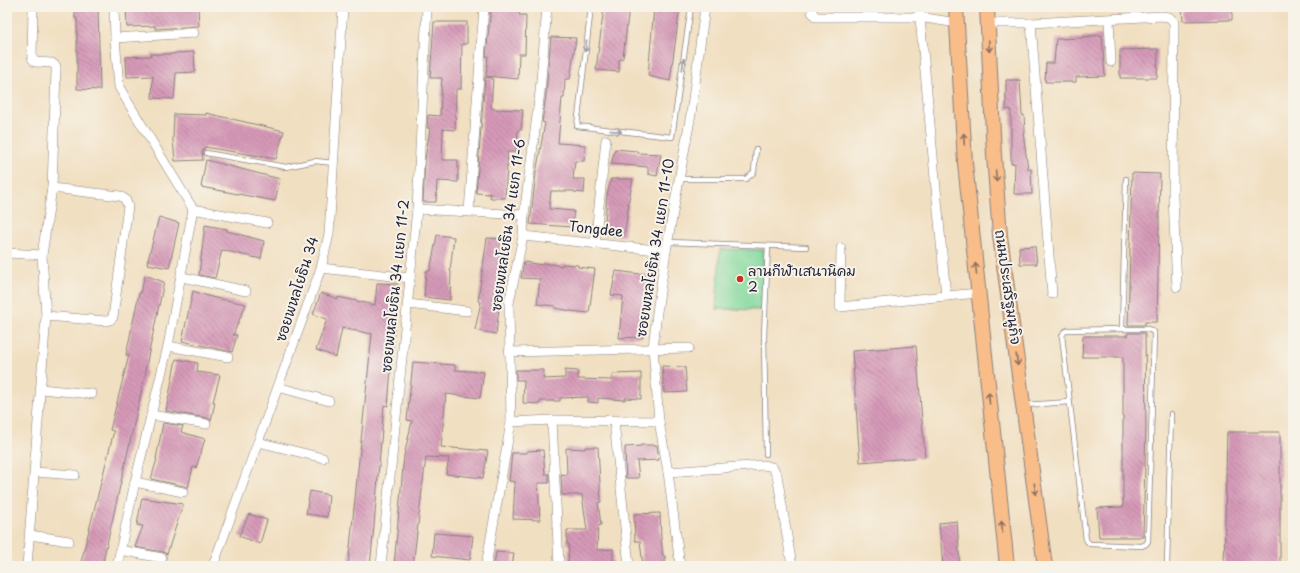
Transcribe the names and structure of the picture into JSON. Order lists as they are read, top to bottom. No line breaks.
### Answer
{"streets":{"main road":["ถนนประเสริฐมนูกิจ"],"street":["ซอยพหลโยธิน 34 แยก 11-6","Tongdee","ซอยพหลโยธิน 34 แยก 11-10","ซอยพหลโยธิน 34 แยก 11-2","ซอยพหลโยธิน 34"]},"crossings":[["ซอยพหลโยธิน 34 แยก 11-6","Tongdee"],["Tongdee","ซอยพหลโยธิน 34 แยก 11-10"]],"places":["ลานกีฬาเสนานิคม 2"]}
